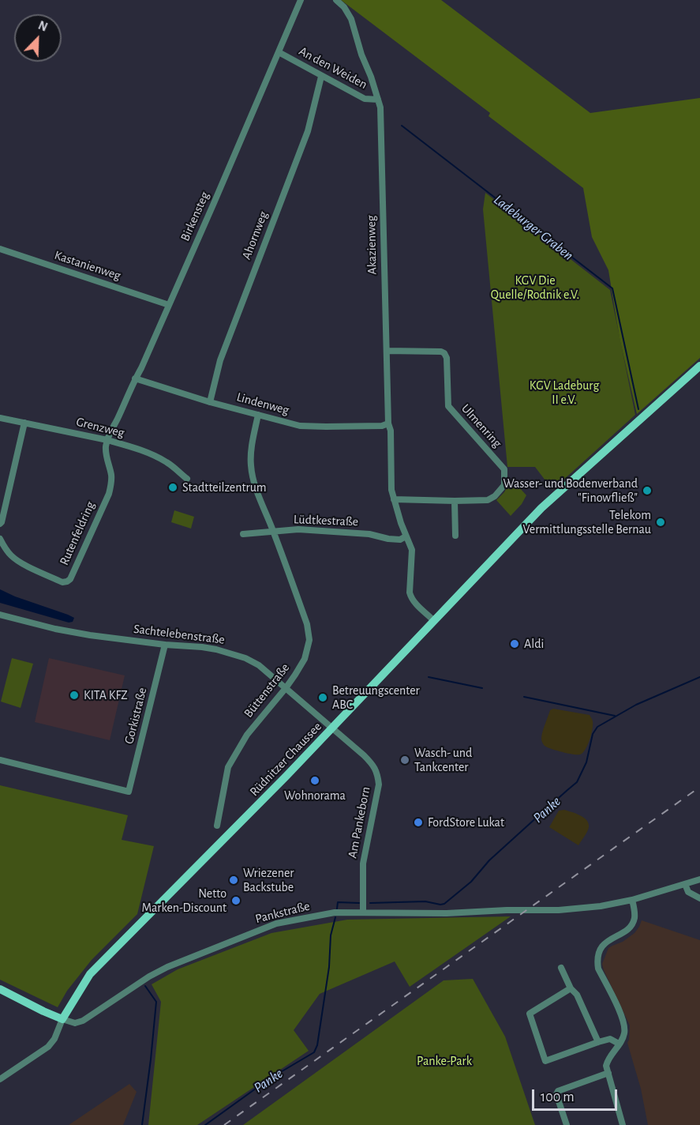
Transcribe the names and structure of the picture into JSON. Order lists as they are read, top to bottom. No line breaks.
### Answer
{"streets":{"main road":["Rüdnitzer Chaussee"],"street":["An den Weiden","Birkensteg","Ahornweg","Akazienweg","Kastanienweg","Lindenweg","Ulmenring","Grenzweg","Lüdtkestraße","Rutenfeldring","Sachtelebenstraße","Büttenstraße","Gorkistraße","Am Pankeborn","Pankstraße"]},"crossings":[["An den Weiden","Birkensteg"],["An den Weiden","Ahornweg"],["An den Weiden","Akazienweg"],["Birkensteg","Kastanienweg"],["Birkensteg","Lindenweg"],["Birkensteg","Grenzweg"],["Birkensteg","Rutenfeldring"],["Ahornweg","Lindenweg"],["Akazienweg","Lindenweg"],["Akazienweg","Ulmenring"],["Akazienweg","Lüdtkestraße"],["Akazienweg","Rüdnitzer Chaussee"],["Lindenweg","Büttenstraße"],["Grenzweg","Rutenfeldring"],["Lüdtkestraße","Büttenstraße"],["Sachtelebenstraße","Büttenstraße"],["Sachtelebenstraße","Gorkistraße"],["Sachtelebenstraße","Rüdnitzer Chaussee"],["Sachtelebenstraße","Am Pankeborn"],["Rüdnitzer Chaussee","Am Pankeborn"],["Rüdnitzer Chaussee","Pankstraße"],["Am Pankeborn","Pankstraße"]],"water":["Ladeburger Graben","Panke"],"parks":["KGV Die Quelle/Rodnik e.V.","KGV Ladeburg II e.V.","Panke-Park"],"places":["Stadtteilzentrum","Wasser- und Bodenverband \"Finowfließ\"","Telekom Vermittlungsstelle Bernau","Aldi","KITA KFZ","Betreuungscenter ABC","Wasch- und Tankcenter","Wohnorama","FordStore Lukat","Wriezener Backstube","Netto Marken-Discount"],"scale_bar":"100 m","north":"top right"}
